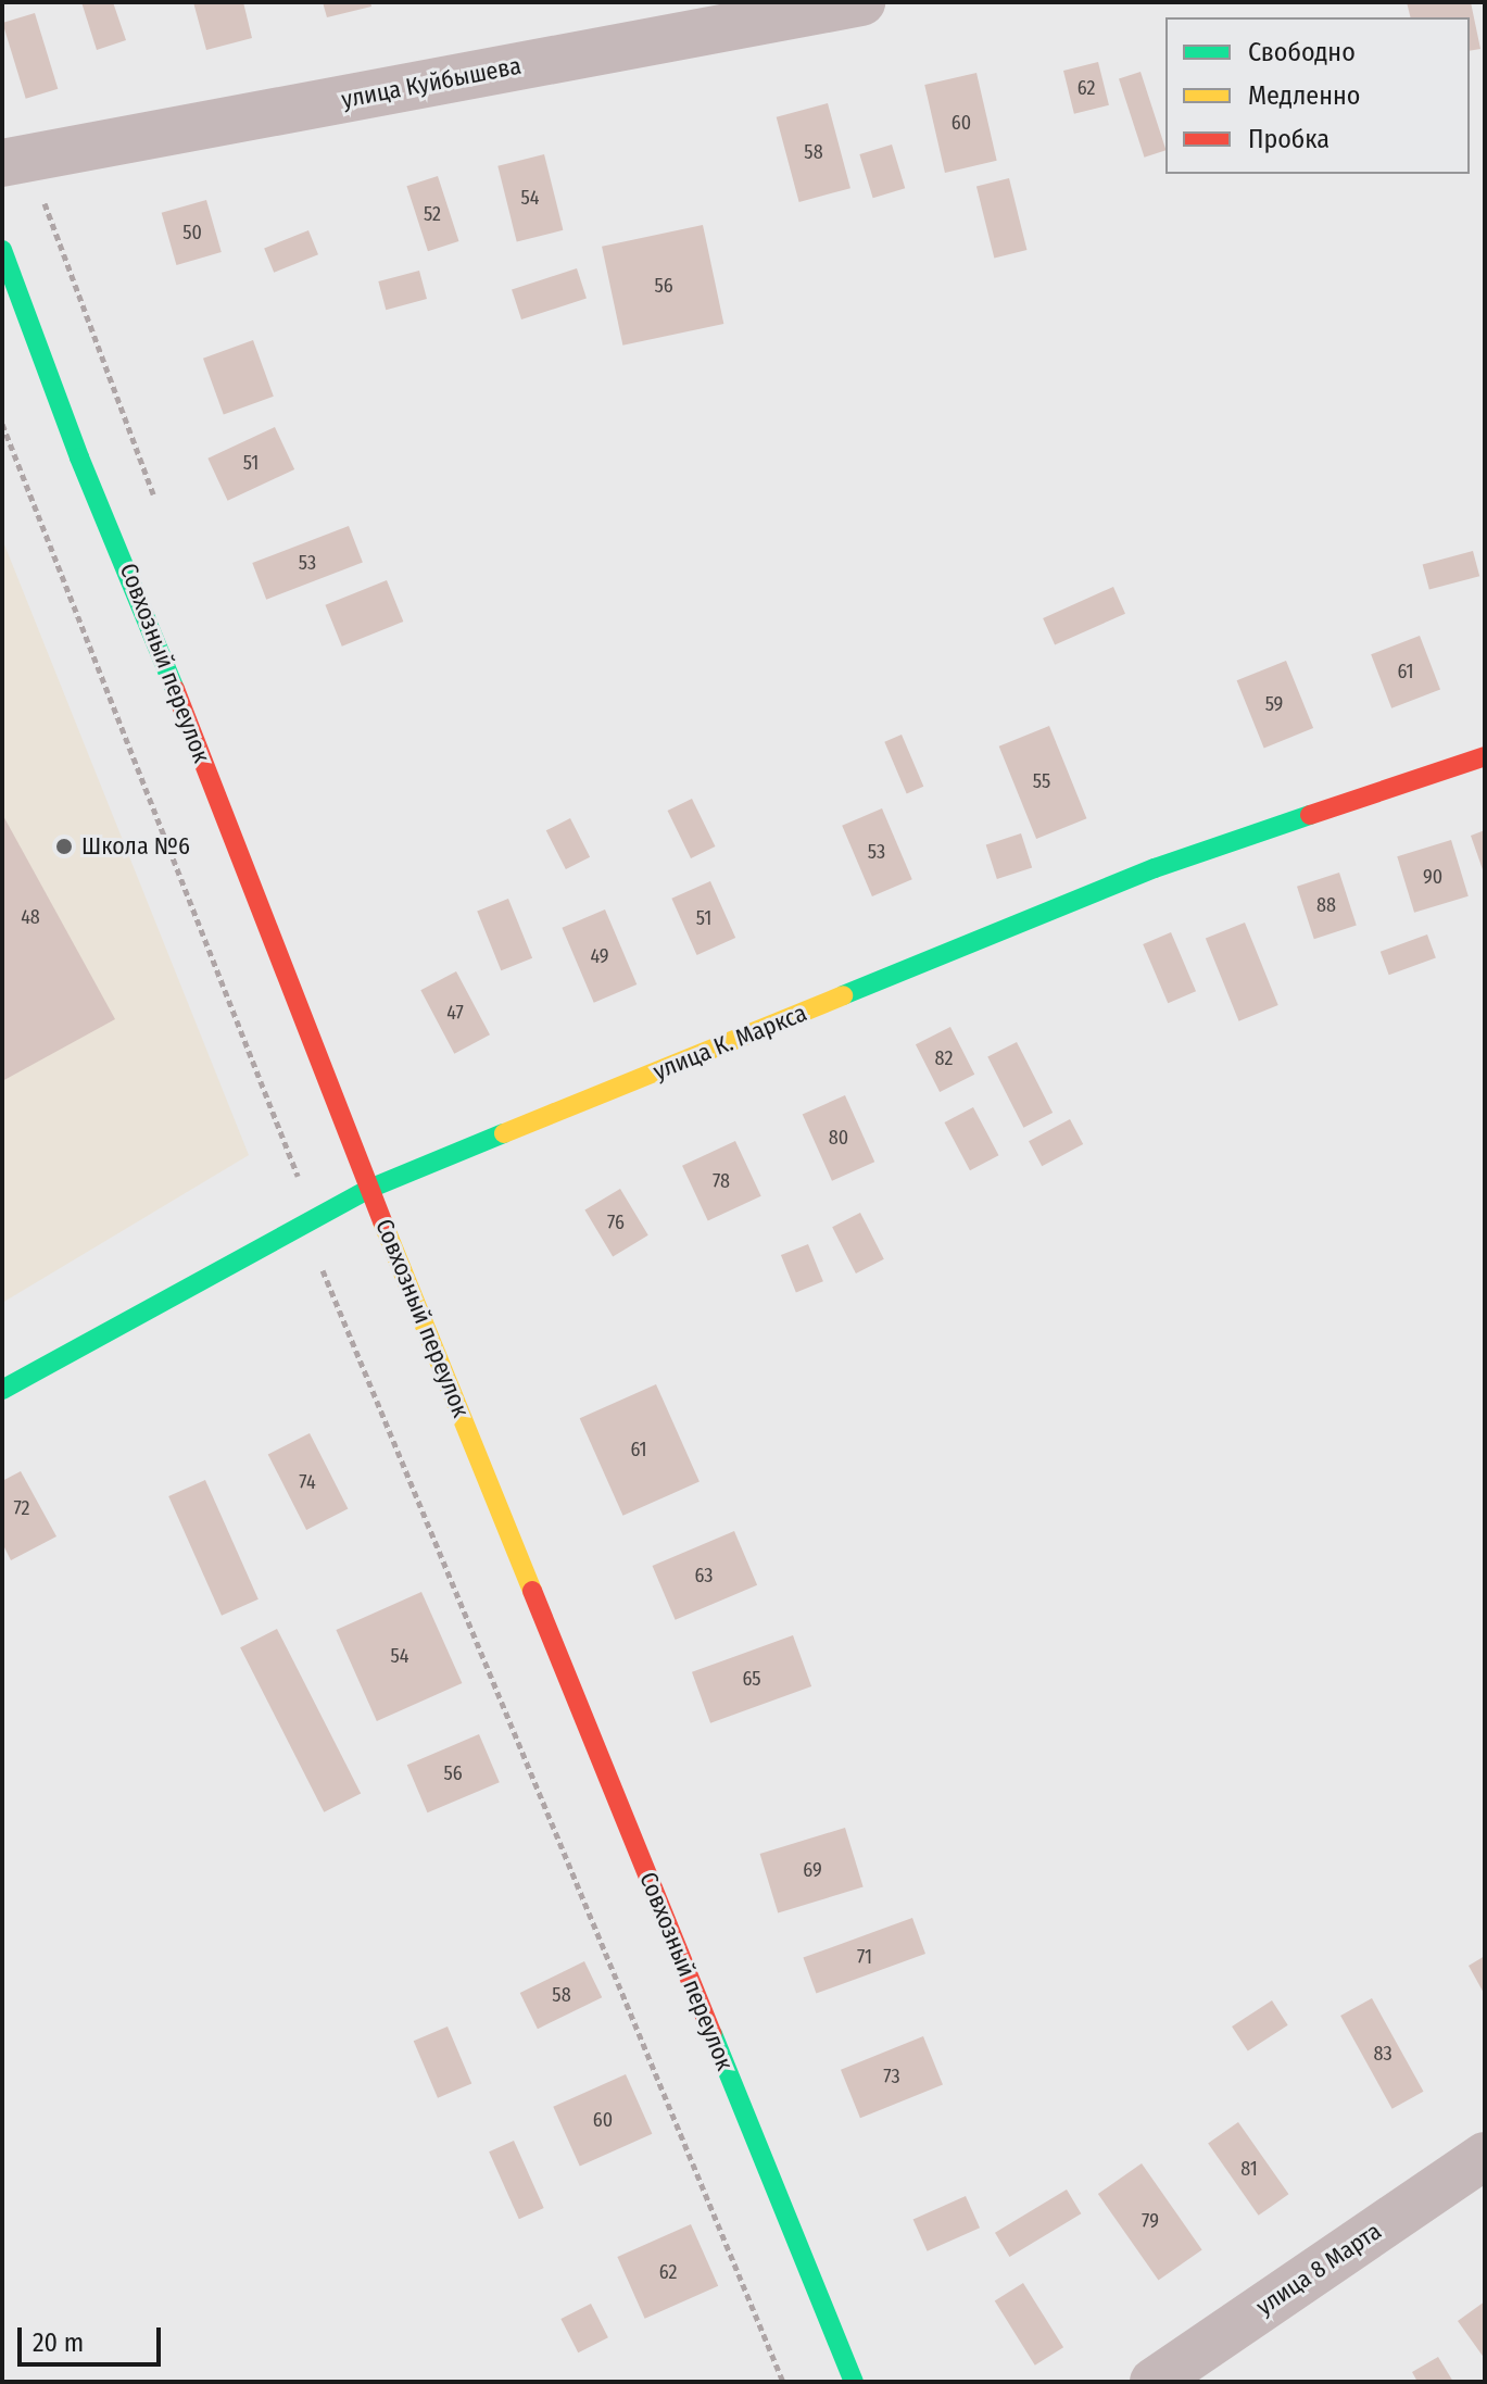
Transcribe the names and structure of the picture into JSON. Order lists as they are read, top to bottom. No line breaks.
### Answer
{"streets":{"street":["улица Куйбышева","Совхозный переулок","улица К. Маркса","улица 8 Марта"]},"crossings":[["Совхозный переулок","улица К. Маркса"]],"places":["Школа №6"],"house_numbers":["62","60","58","54","52","50","56","51","53","61","59","55","53","90","88","48","51","49","47","82","80","78","76","61","74","72","63","54","65","56","69","71","58","83","73","60","81","79","62"],"legend":["Свободно","Медленно","Пробка"],"scale_bar":"20 m"}
